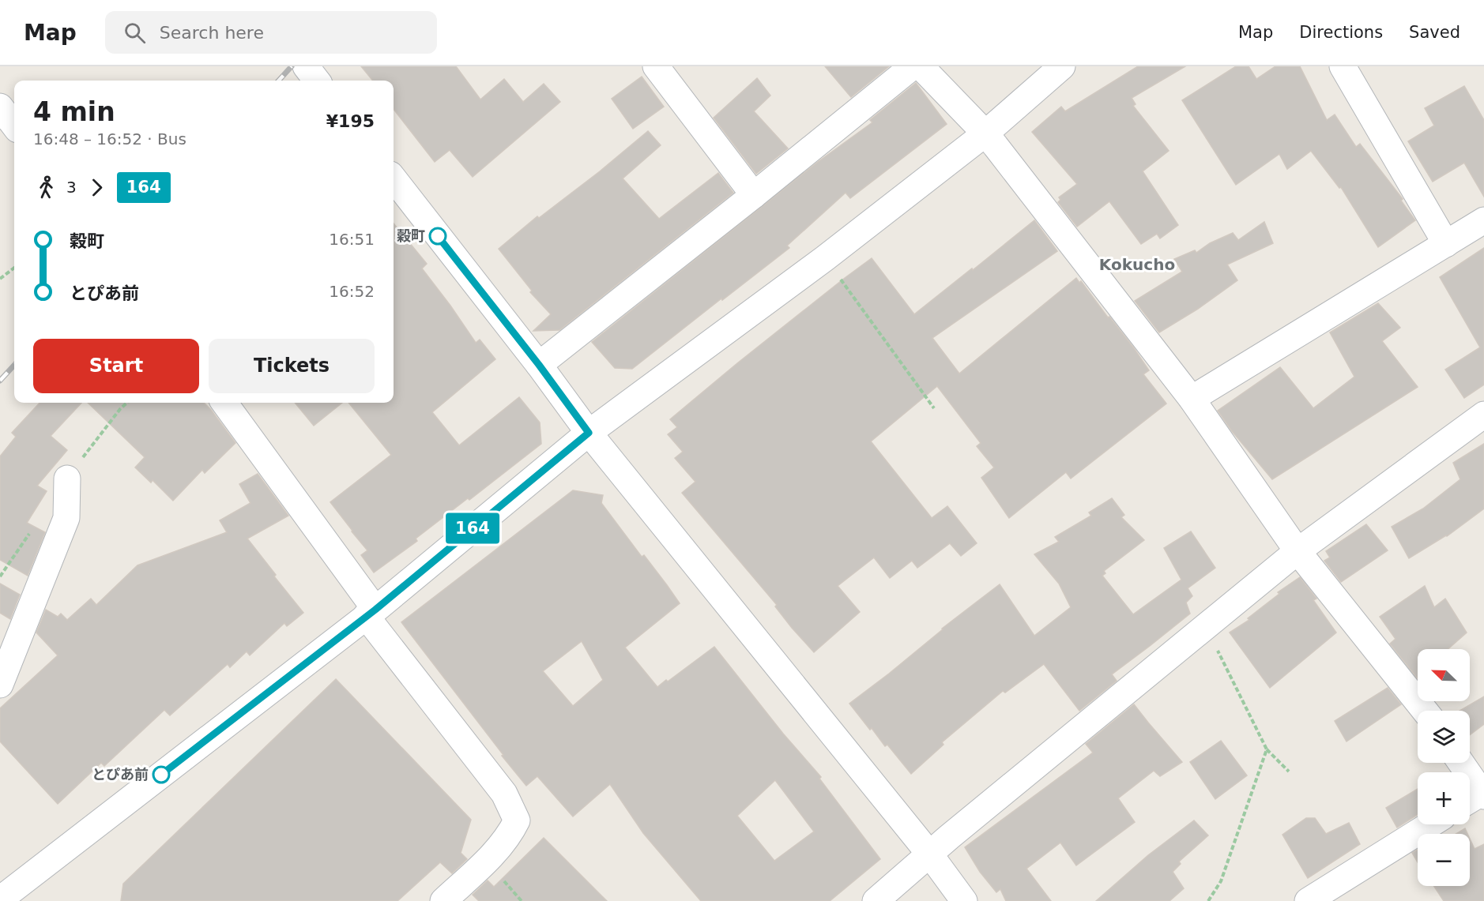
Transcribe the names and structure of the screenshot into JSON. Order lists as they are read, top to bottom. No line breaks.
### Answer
{"districts":["Kokucho"],"places":["穀町","とぴあ前"],"lines":["bus line 164"],"north":"top left","page":{"header":"Map","search":"Search here","nav":["Map","Directions","Saved"],"on_map":"164","heading":["4 min","16:48 – 16:52 · Bus","¥195"],"legs":["3","164"],"list":[{"name":"穀町","value":"16:51"},{"name":"とぴあ前","value":"16:52"}],"buttons":["Start","Tickets"],"map_buttons":["+","−"]}}
